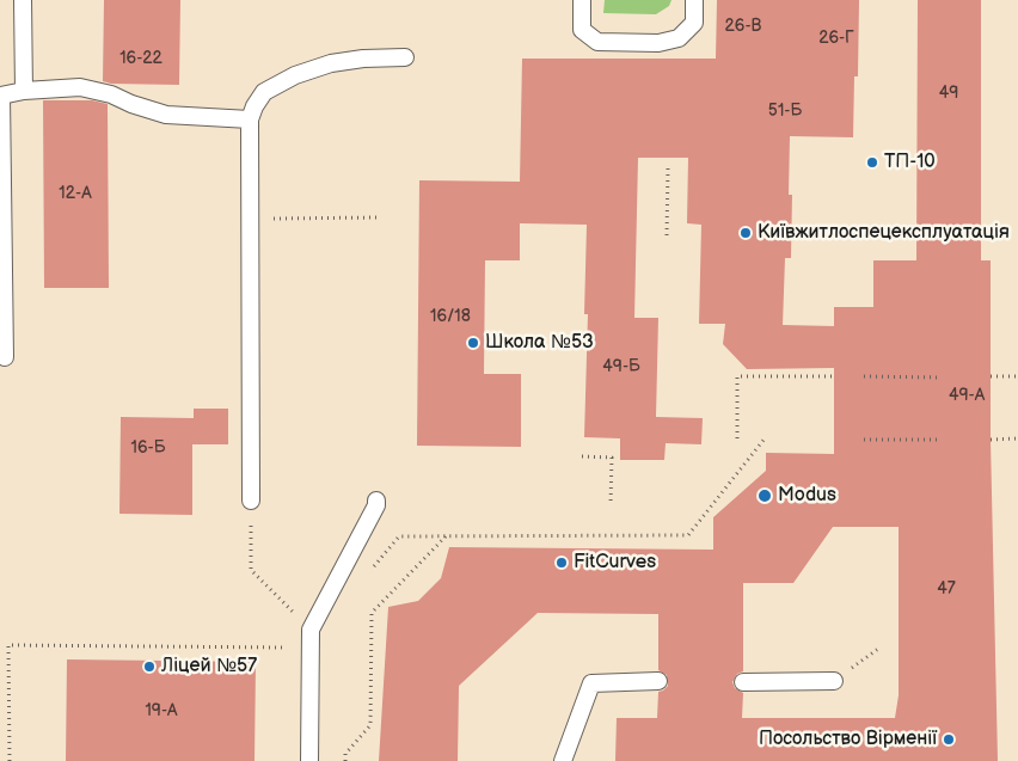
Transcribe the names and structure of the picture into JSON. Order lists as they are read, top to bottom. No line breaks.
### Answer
{"places":["ТП-10","Київжитлоспецексплуатація","Школа №53","Modus","FitCurves","Ліцей №57","Посольство Вірменії"],"house_numbers":["26-В","26-Г","16-22","49","51-Б","12-А","16/18","49-Б","49-А","16-Б","47","19-А"]}
